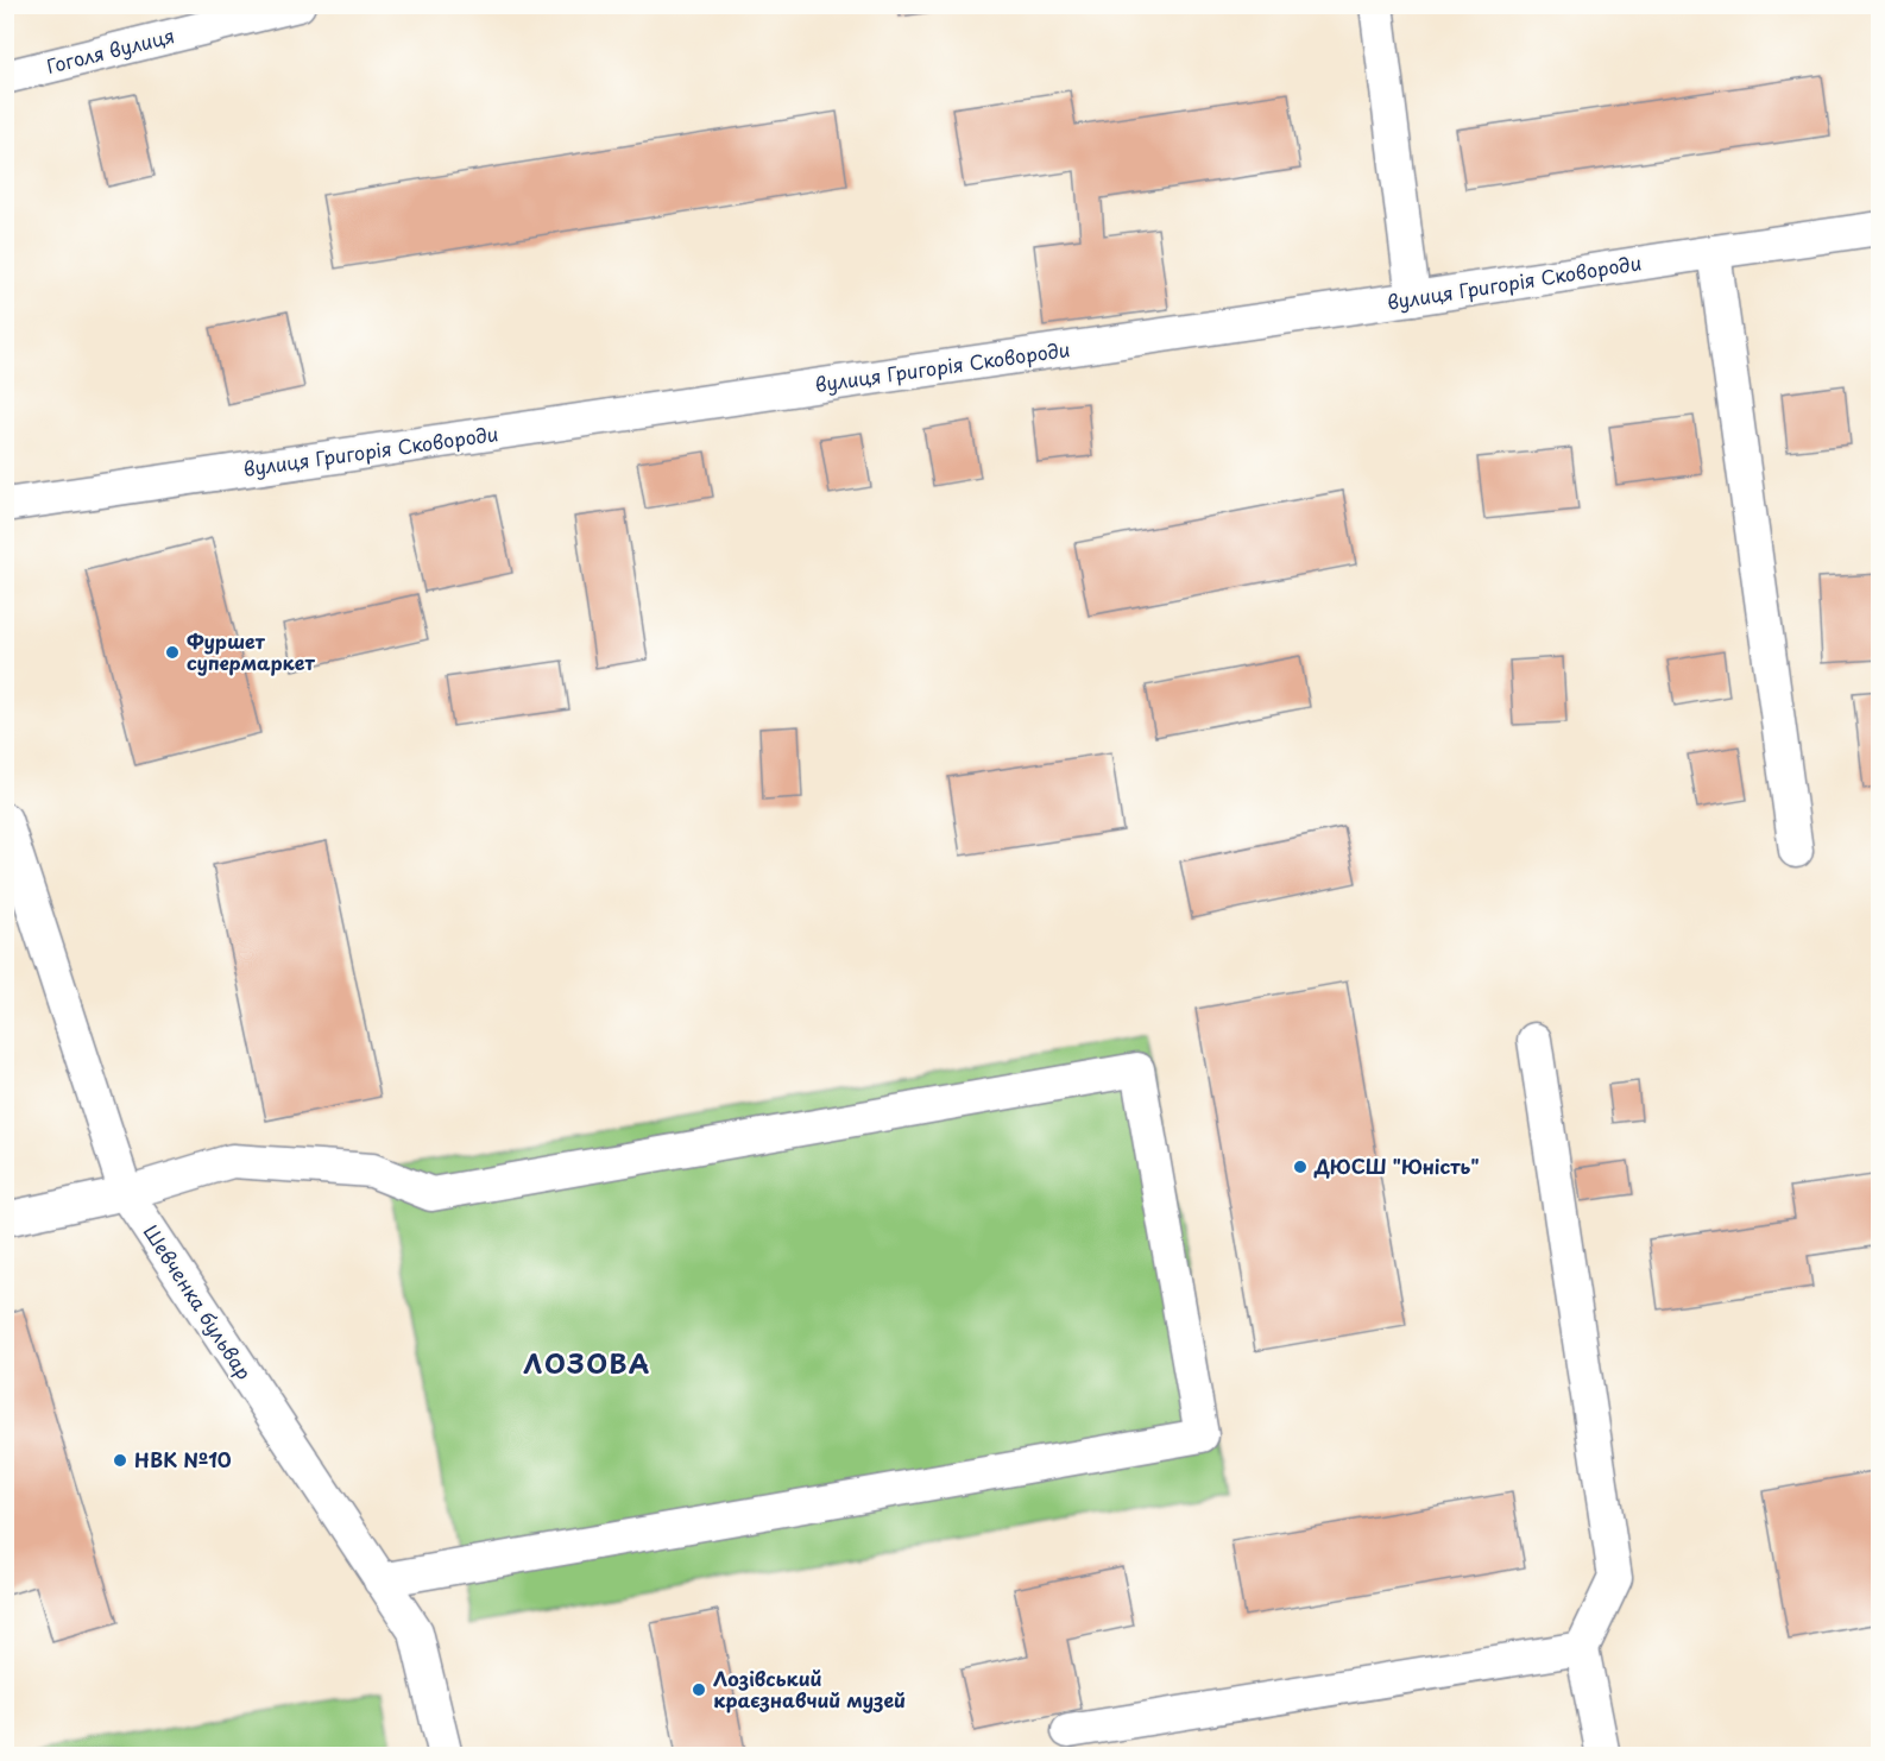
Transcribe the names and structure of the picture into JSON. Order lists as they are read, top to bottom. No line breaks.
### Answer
{"streets":{"street":["Гоголя вулиця","вулиця Григорія Сковороди","Шевченка бульвар"]},"districts":["ЛОЗОВА"],"places":["Фуршет супермаркет","ДЮСШ \"Юність\"","НВК №10","Лозівський краєзнавчий музей"]}
